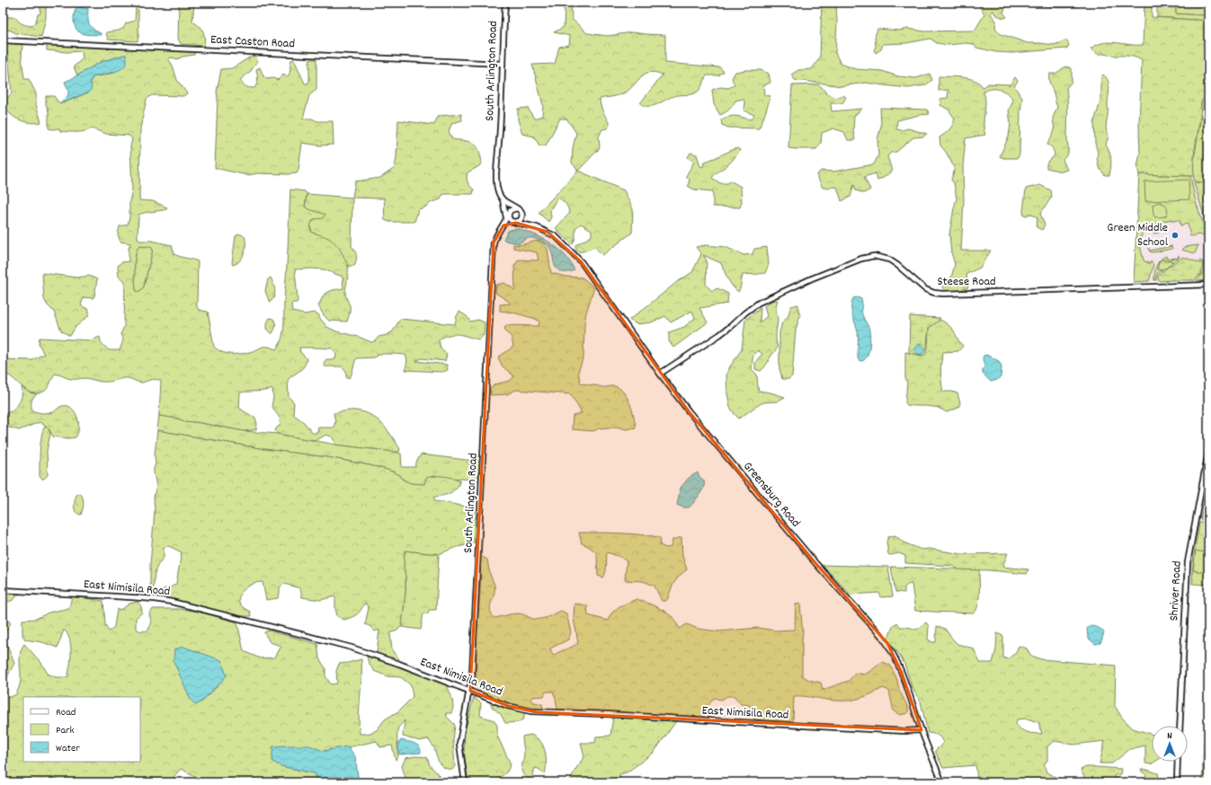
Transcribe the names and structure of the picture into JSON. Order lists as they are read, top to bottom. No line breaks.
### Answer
{"streets":{"street":["East Caston Road","South Arlington Road","Steese Road","Greensburg Road","East Nimisila Road","Shriver Road"]},"crossings":[["East Caston Road","South Arlington Road"],["South Arlington Road","Greensburg Road"],["South Arlington Road","East Nimisila Road"],["Steese Road","Greensburg Road"],["Greensburg Road","East Nimisila Road"]],"places":["Green Middle School"],"legend":["Road","Park","Water"],"north":"top"}
